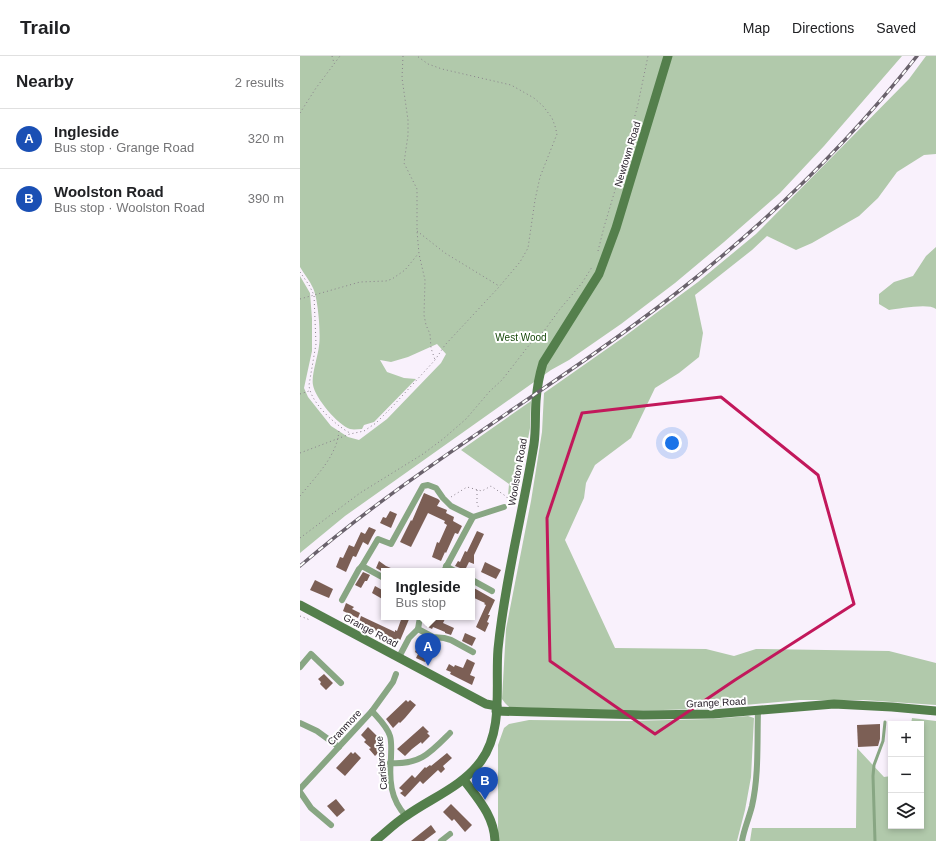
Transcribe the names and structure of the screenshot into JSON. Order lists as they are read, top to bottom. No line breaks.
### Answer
{"streets":{"street":["Newtown Road","Woolston Road","Grange Road","Cranmore","Carisbrooke"]},"crossings":[["Newtown Road","Woolston Road"],["Woolston Road","Grange Road"],["Woolston Road","Carisbrooke"],["Cranmore","Carisbrooke"]],"parks":["West Wood"],"page":{"header":"Trailo","nav":["Map","Directions","Saved"],"heading":["Nearby","2 results"],"list":[{"mark":"A","name":"Ingleside","note":"Bus stop · Grange Road","value":"320 m"},{"mark":"B","name":"Woolston Road","note":"Bus stop · Woolston Road","value":"390 m"}],"popup":["Ingleside","Bus stop"],"pins":["A","B"],"map_buttons":["+","−"]}}
